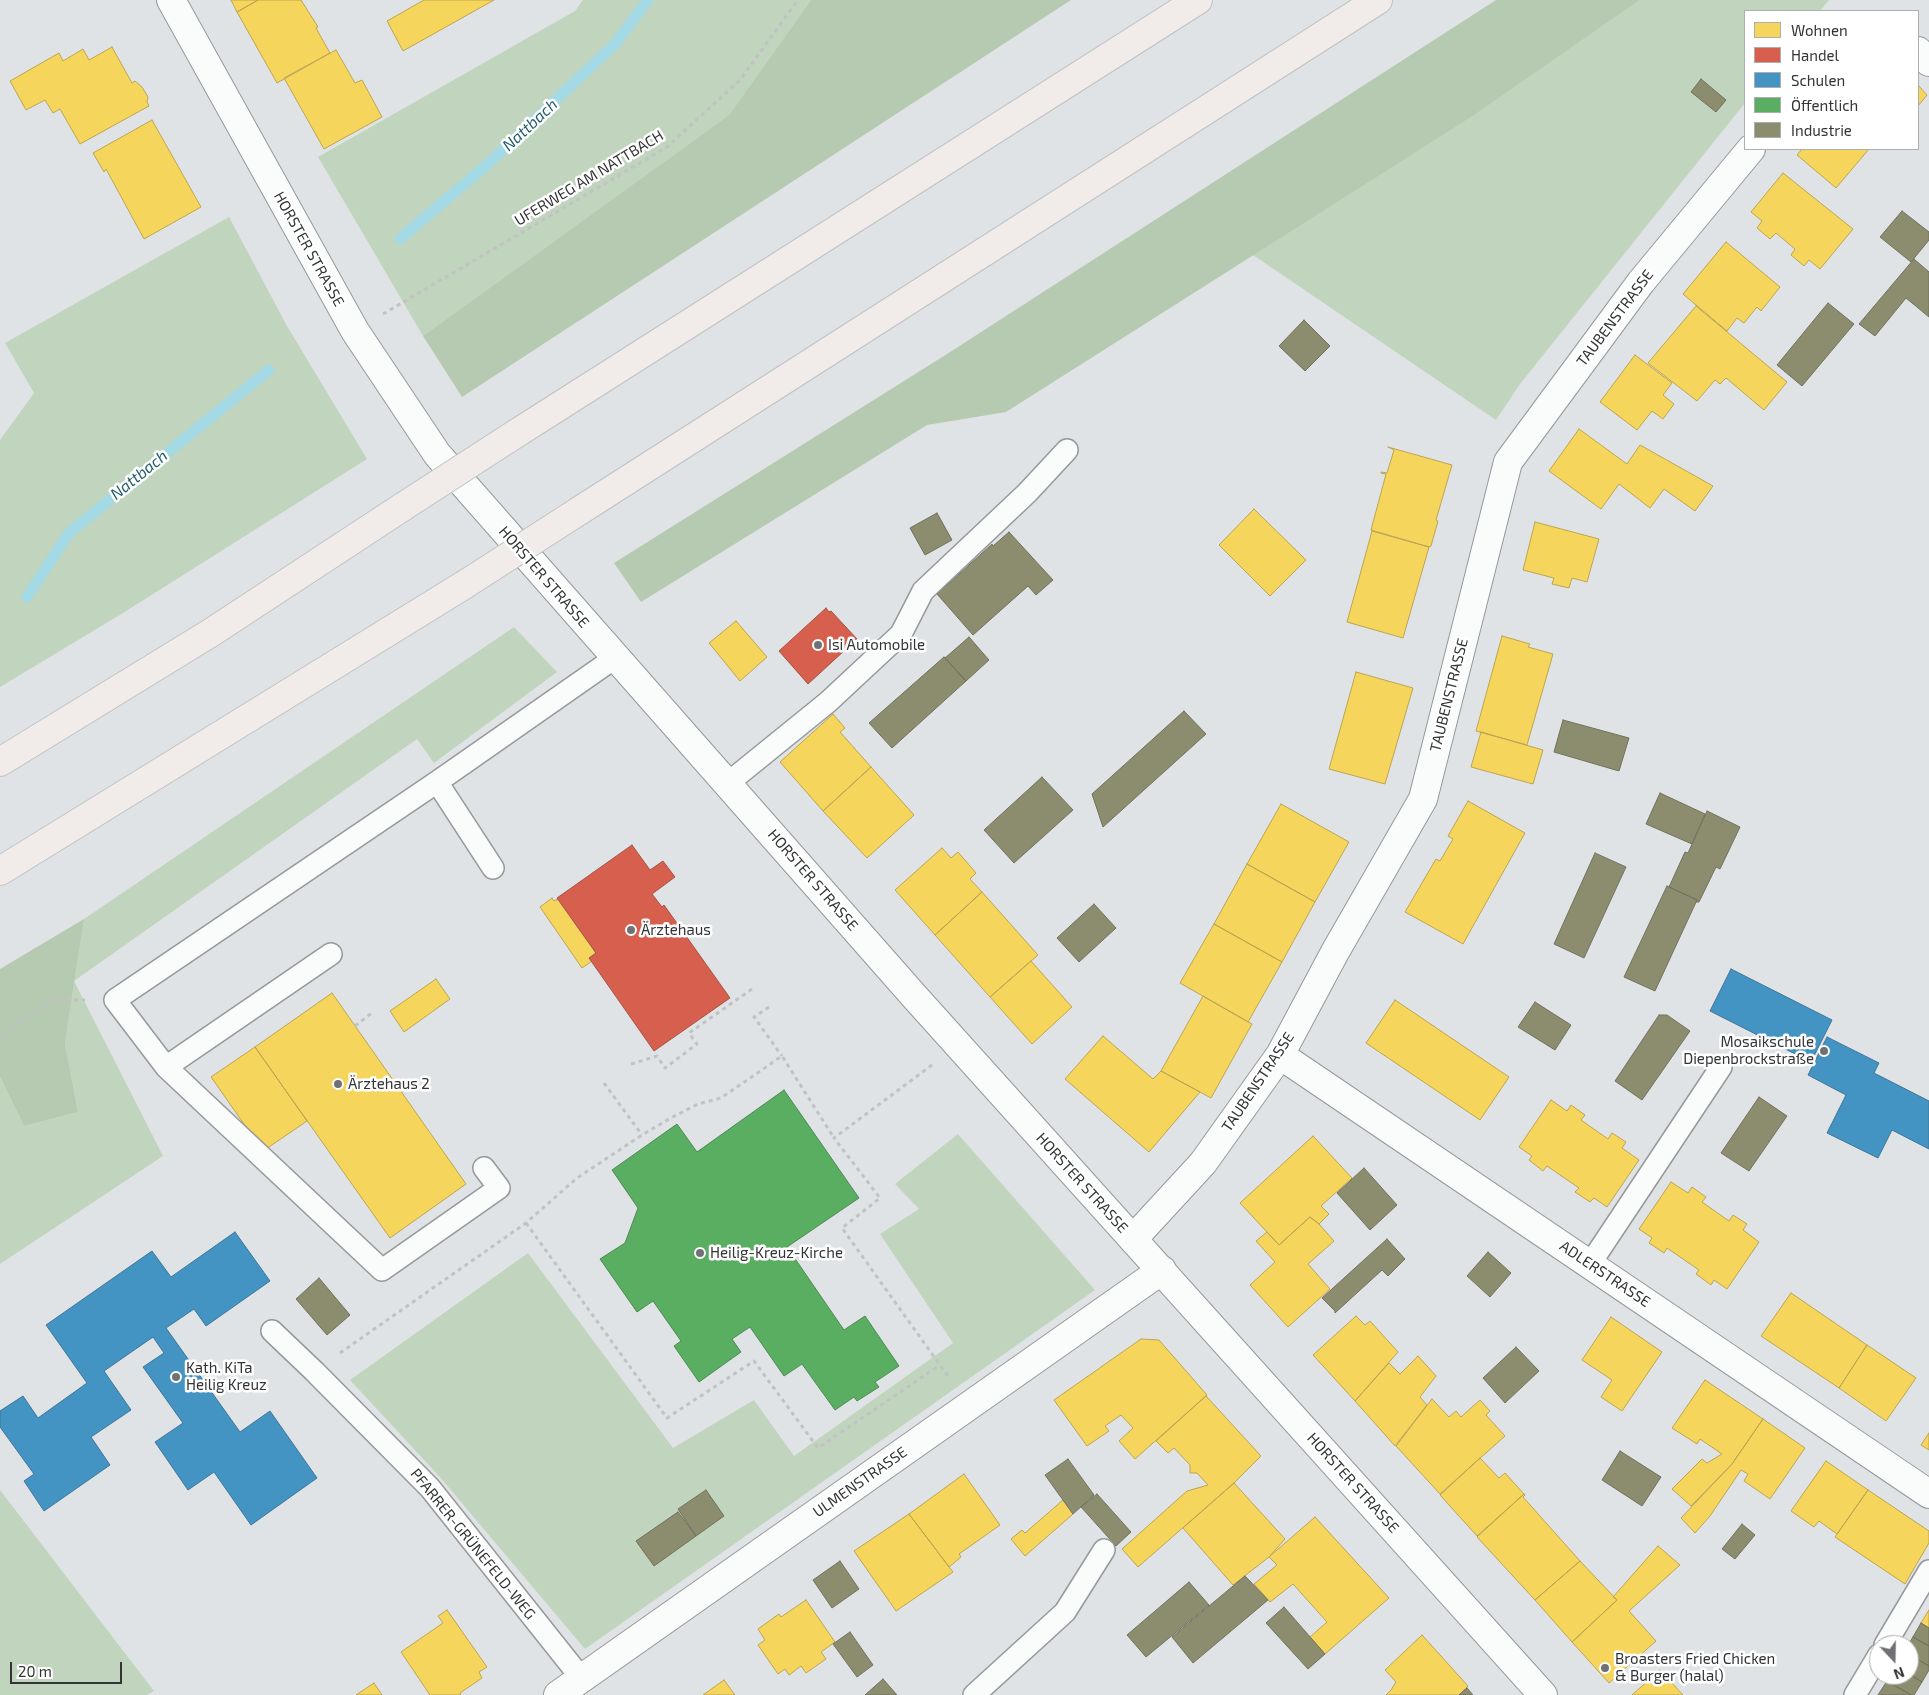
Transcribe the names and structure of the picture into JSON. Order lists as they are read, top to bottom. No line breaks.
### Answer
{"streets":{"street":["HORSTER STRASSE","TAUBENSTRASSE","ADLERSTRASSE","ULMENSTRASSE"],"lane":["PFARRER-GRÜNEFELD-WEG"],"path":["UFERWEG AM NATTBACH"]},"crossings":[["UFERWEG AM NATTBACH","HORSTER STRASSE"],["HORSTER STRASSE","TAUBENSTRASSE"],["HORSTER STRASSE","ULMENSTRASSE"],["TAUBENSTRASSE","ADLERSTRASSE"],["ULMENSTRASSE","PFARRER-GRÜNEFELD-WEG"]],"water":["Nattbach"],"places":["Isi Automobile","Ärztehaus","Mosaikschule Diepenbrockstraße","Ärztehaus 2","Heilig-Kreuz-Kirche","Kath. KiTa Heilig Kreuz","Broasters Fried Chicken & Burger (halal)"],"legend":["Wohnen","Handel","Schulen","Öffentlich","Industrie"],"scale_bar":"20 m","north":"bottom"}
